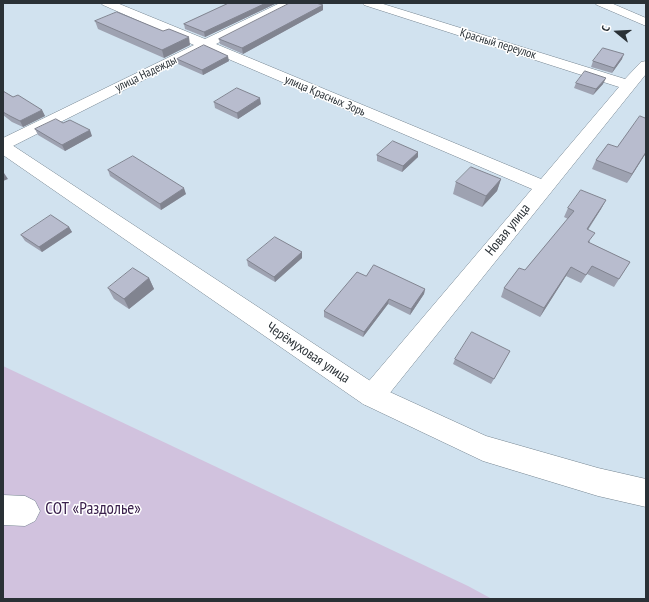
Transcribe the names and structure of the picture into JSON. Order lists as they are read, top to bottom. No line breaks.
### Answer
{"streets":{"street":["Красный переулок","улица Надежды","улица Красных Зорь","Новая улица","Черёмуховая улица"]},"crossings":[["Красный переулок","Новая улица"],["улица Надежды","улица Красных Зорь"],["улица Надежды","Черёмуховая улица"],["улица Красных Зорь","Новая улица"],["Новая улица","Черёмуховая улица"]],"parks":["СОТ «Раздолье»"],"north":"left"}
